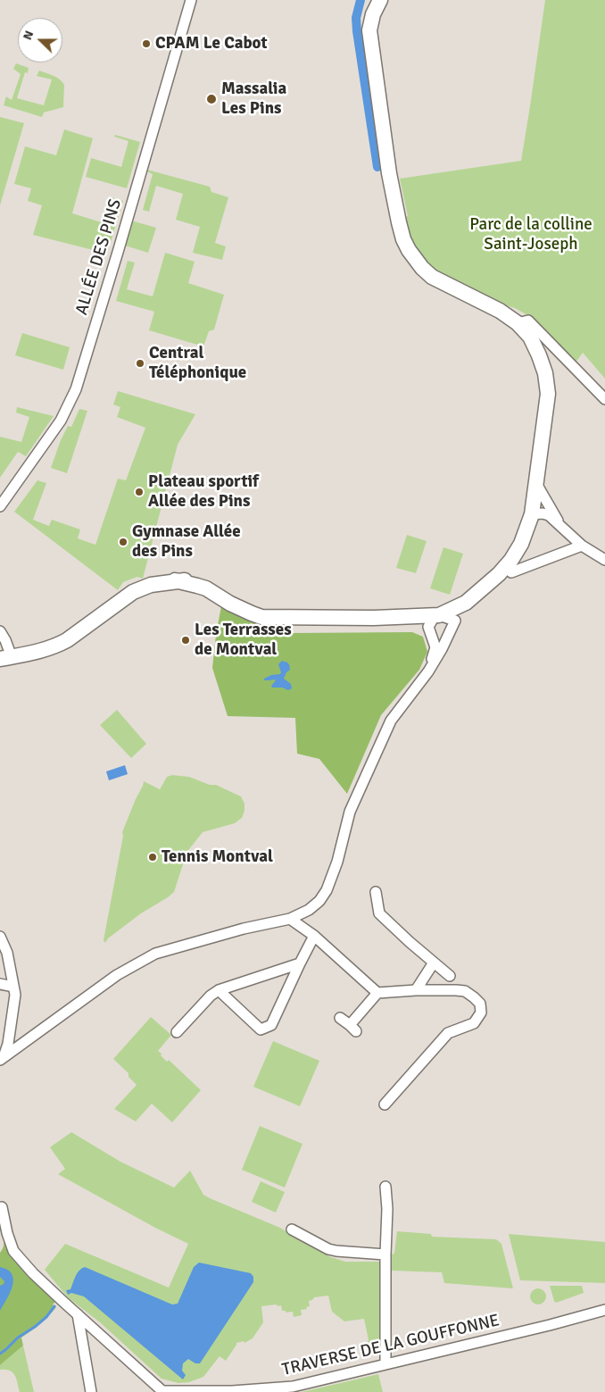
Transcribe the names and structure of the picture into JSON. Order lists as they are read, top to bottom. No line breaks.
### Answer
{"streets":{"street":["ALLÉE DES PINS","TRAVERSE DE LA GOUFFONNE"]},"parks":["Parc de la colline Saint-Joseph"],"places":["CPAM Le Cabot","Massalia Les Pins","Central Téléphonique","Plateau sportif Allée des Pins","Gymnase Allée des Pins","Les Terrasses de Montval","Tennis Montval"],"north":"left"}
